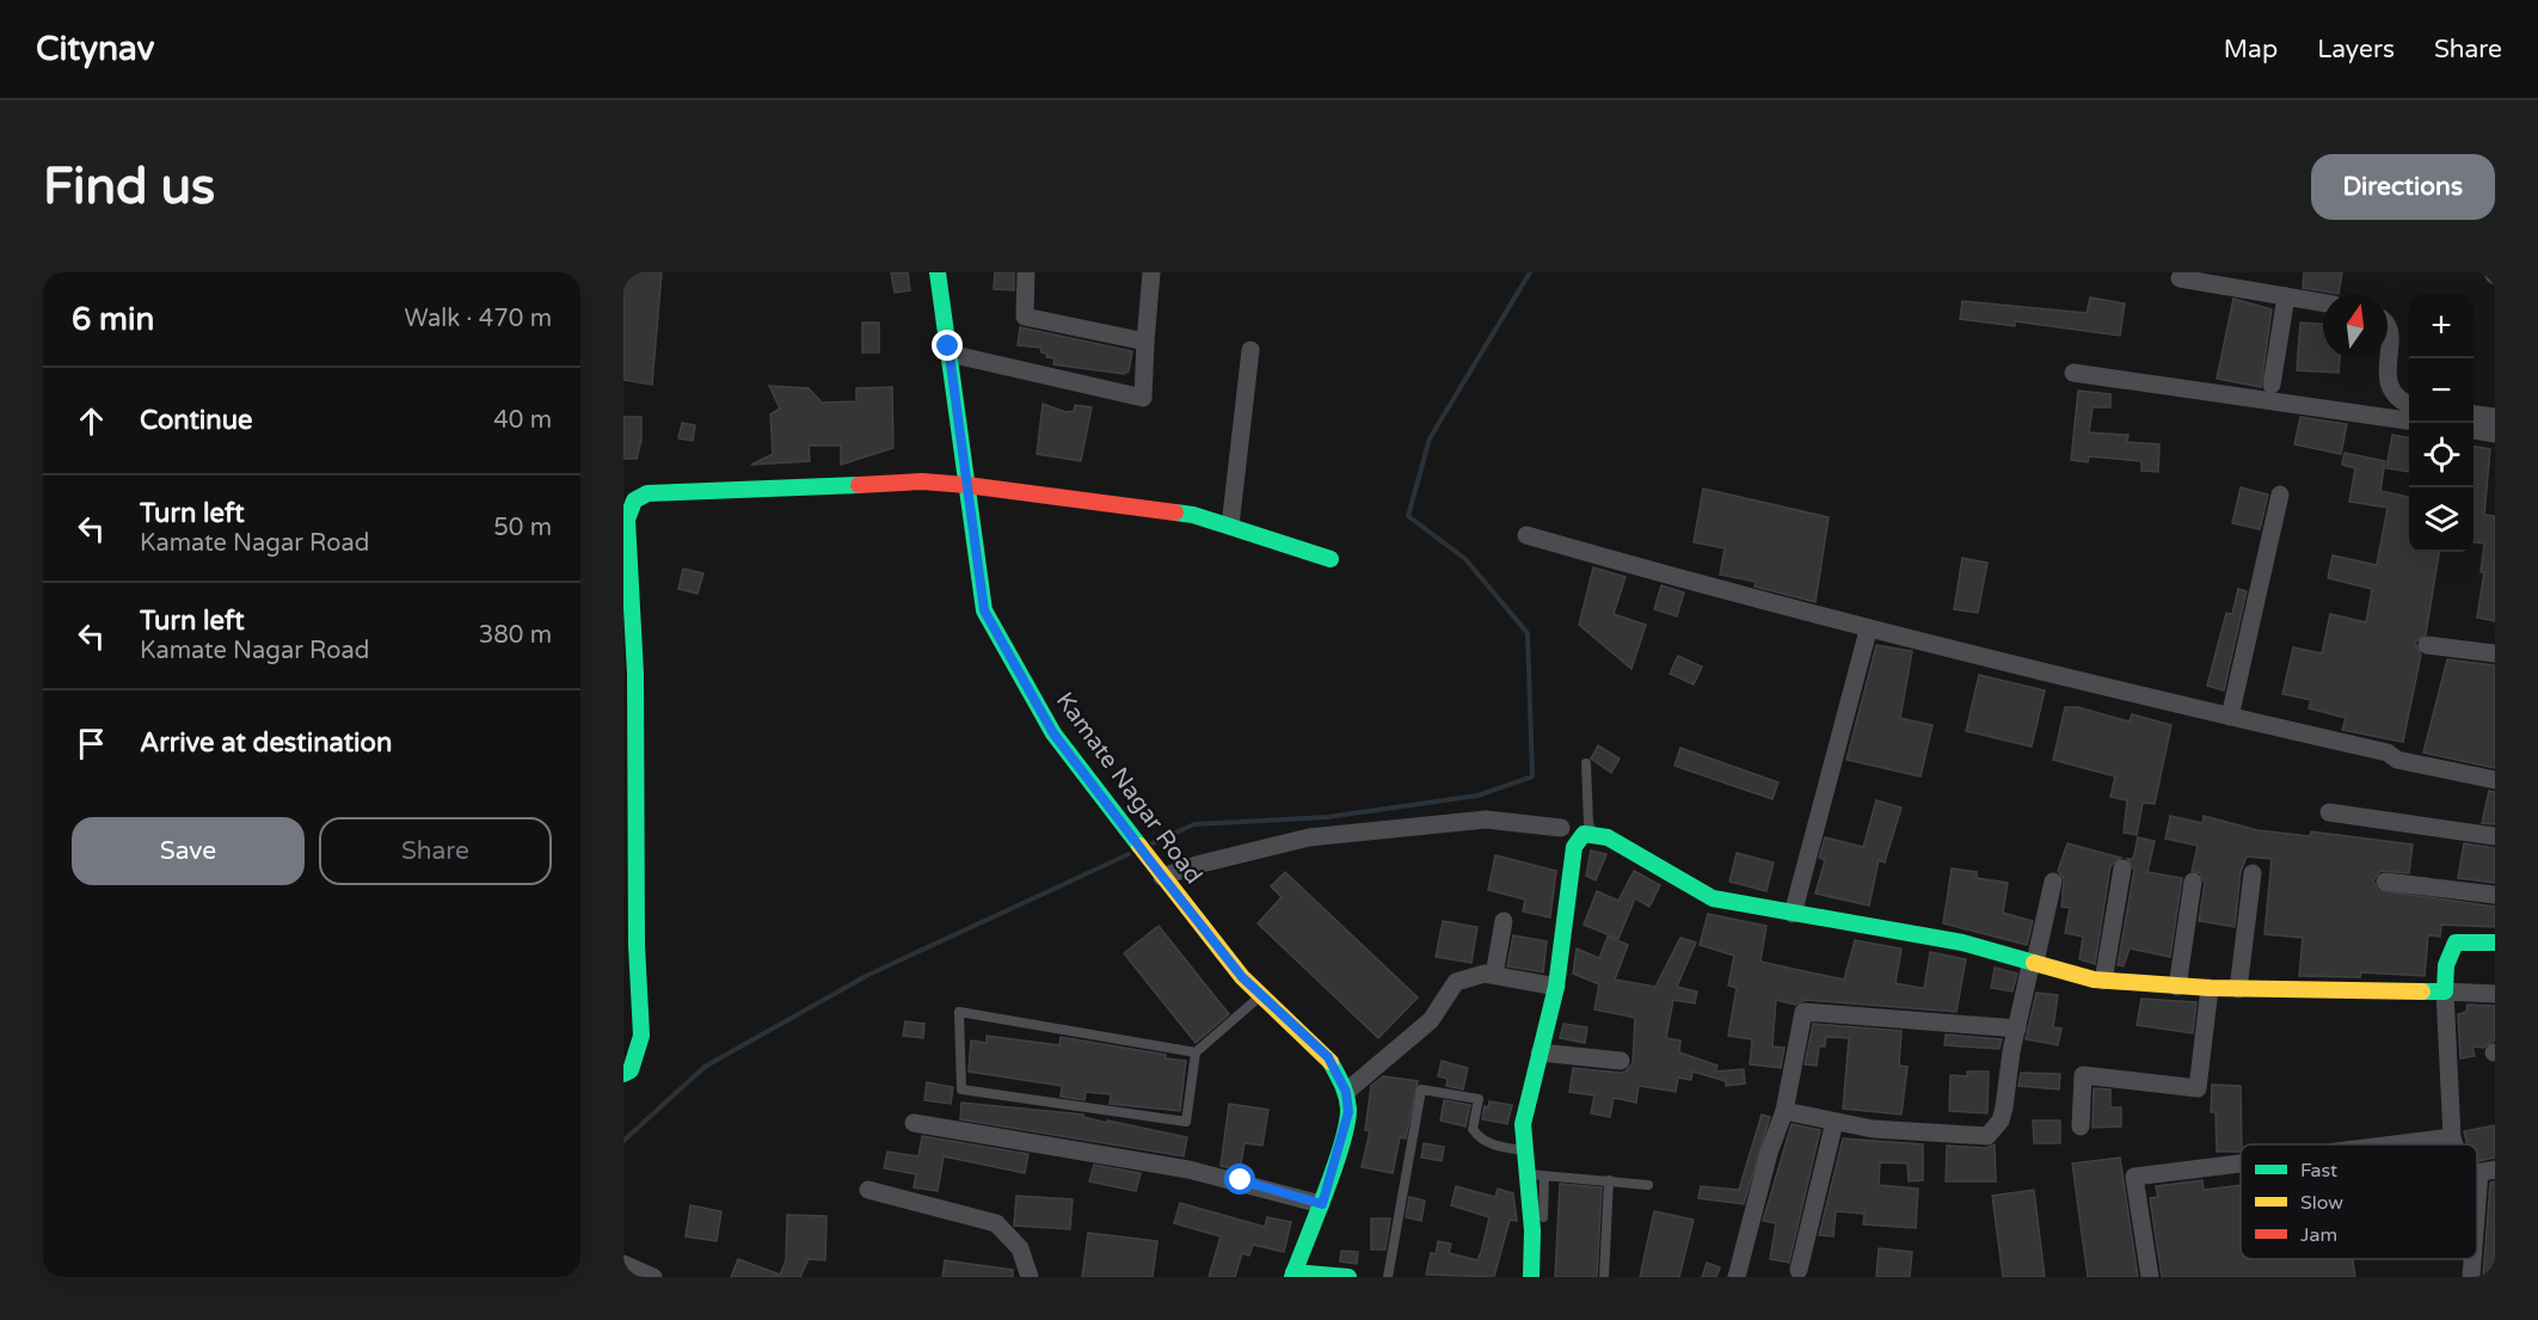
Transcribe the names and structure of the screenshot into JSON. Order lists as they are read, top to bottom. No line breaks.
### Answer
{"streets":{"street":["Kamate Nagar Road"]},"legend":["Fast","Slow","Jam"],"north":"top","page":{"header":"Citynav","nav":["Map","Layers","Share"],"buttons":["Directions",["Save","Share"]],"title":"Find us","heading":["6 min","Walk · 470 m"],"map_buttons":["+","−"],"list":[["Continue","40 m"],["Turn left","Kamate Nagar Road","50 m"],["Turn left","Kamate Nagar Road","380 m"],"Arrive at destination"]}}
